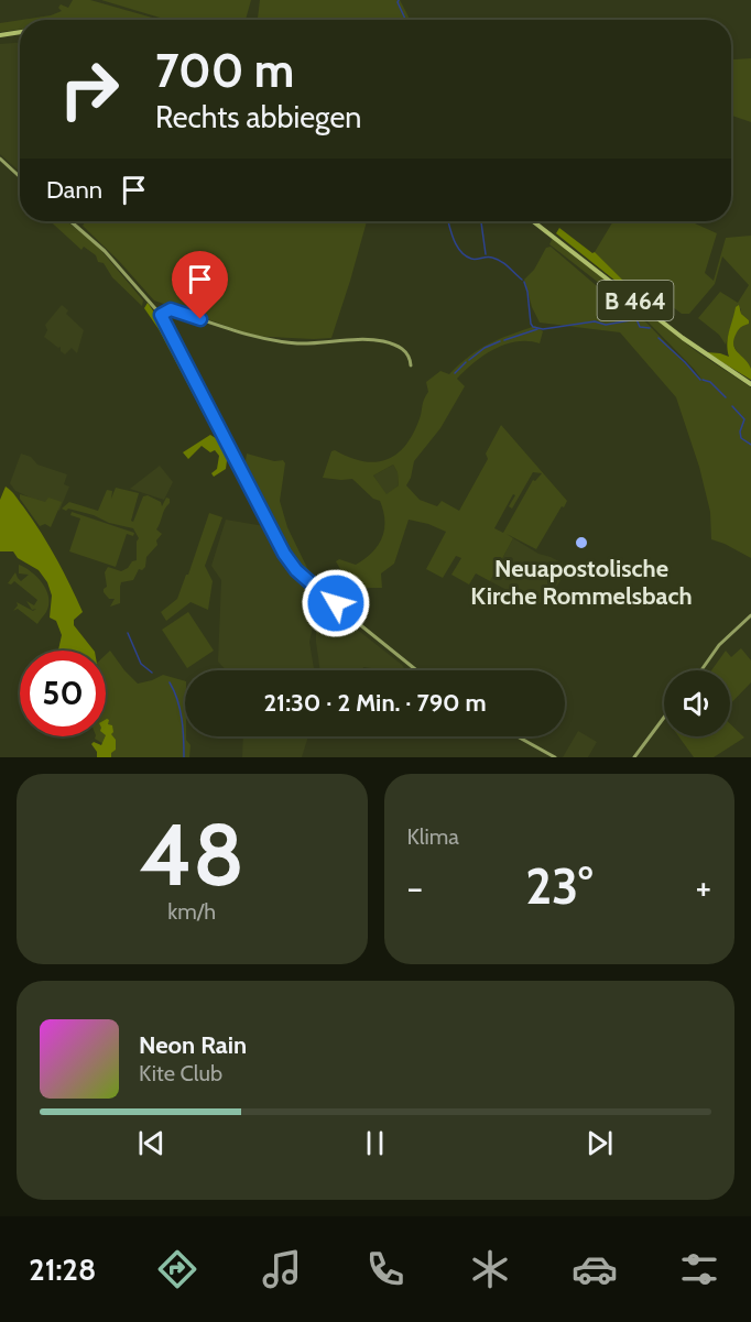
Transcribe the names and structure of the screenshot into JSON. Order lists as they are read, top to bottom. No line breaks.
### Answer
{"streets":{"main road":["B 464"]},"places":["Neuapostolische Kirche Rommelsbach"],"page":{"turn":["700 m","Rechts abbiegen"],"then":"Dann","limit":"50","trip":"21:30 · 2 Min. · 790 m","tile":[["48","km/h"],"Klima"],"heat":["−","23°","+"],"song":["Neon Rain","Kite Club"],"tabs":"21:28"}}
